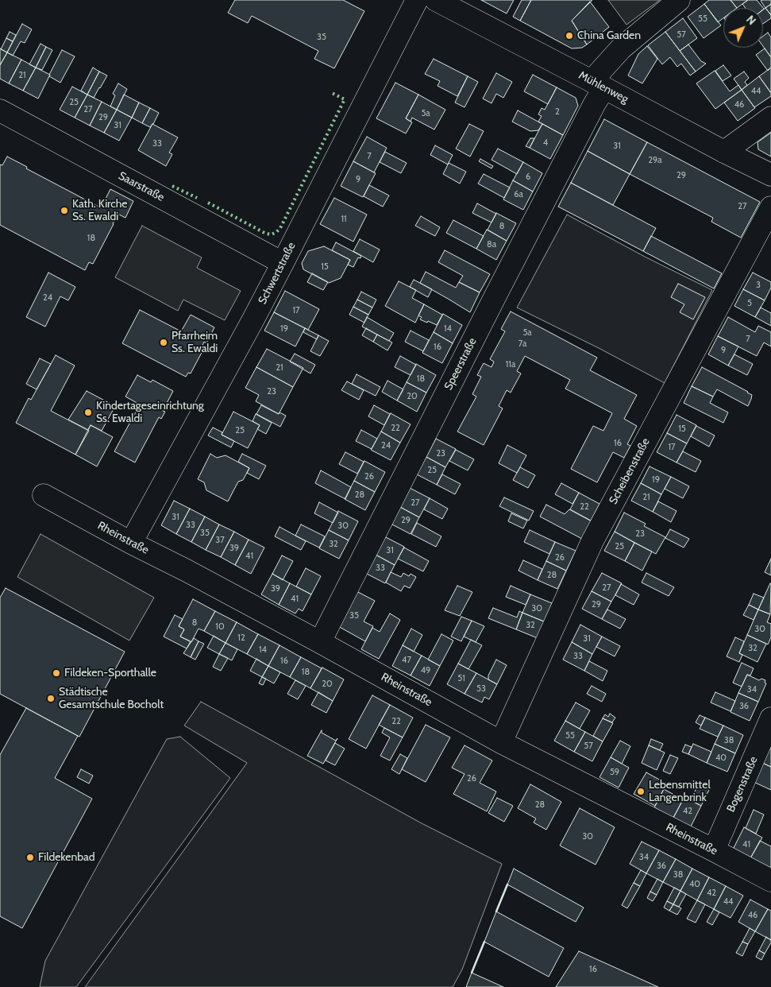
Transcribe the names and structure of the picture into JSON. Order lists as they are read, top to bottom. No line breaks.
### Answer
{"streets":{"street":["Mühlenweg","Saarstraße","Schwertstraße","Speerstraße","Scheibenstraße","Rheinstraße","Bogenstraße"]},"crossings":[["Mühlenweg","Speerstraße"],["Saarstraße","Schwertstraße"],["Schwertstraße","Rheinstraße"],["Speerstraße","Rheinstraße"],["Scheibenstraße","Rheinstraße"],["Rheinstraße","Bogenstraße"]],"places":["China Garden","Kath. Kirche Ss. Ewaldi","Pfarrheim Ss. Ewaldi","Kindertageseinrichtung Ss. Ewaldi","Fildeken-Sporthalle","Städtische Gesamtschule Bocholt","Lebensmittel Langenbrink","Fildekenbad"],"house_numbers":["55","57","35","21","44","25","46","27","2","5a","29","31","4","33","31","7","29a","29","6","9","6a","27","11","8","18","8a","15","3","24","5","17","19","14","5a","7","7a","16","9","11a","21","18","23","20","22","15","25","16","24","17","23","25","26","19","28","21","27","22","31","29","33","30","35","23","37","32","25","39","31","41","26","33","28","27","39","41","29","30","35","8","32","10","30","12","31","32","14","33","47","16","49","18","51","20","53","34","36","22","55","38","57","40","59","26","28","42","30","41","34","36","38","40","42","44","46","16"],"north":"top right"}
